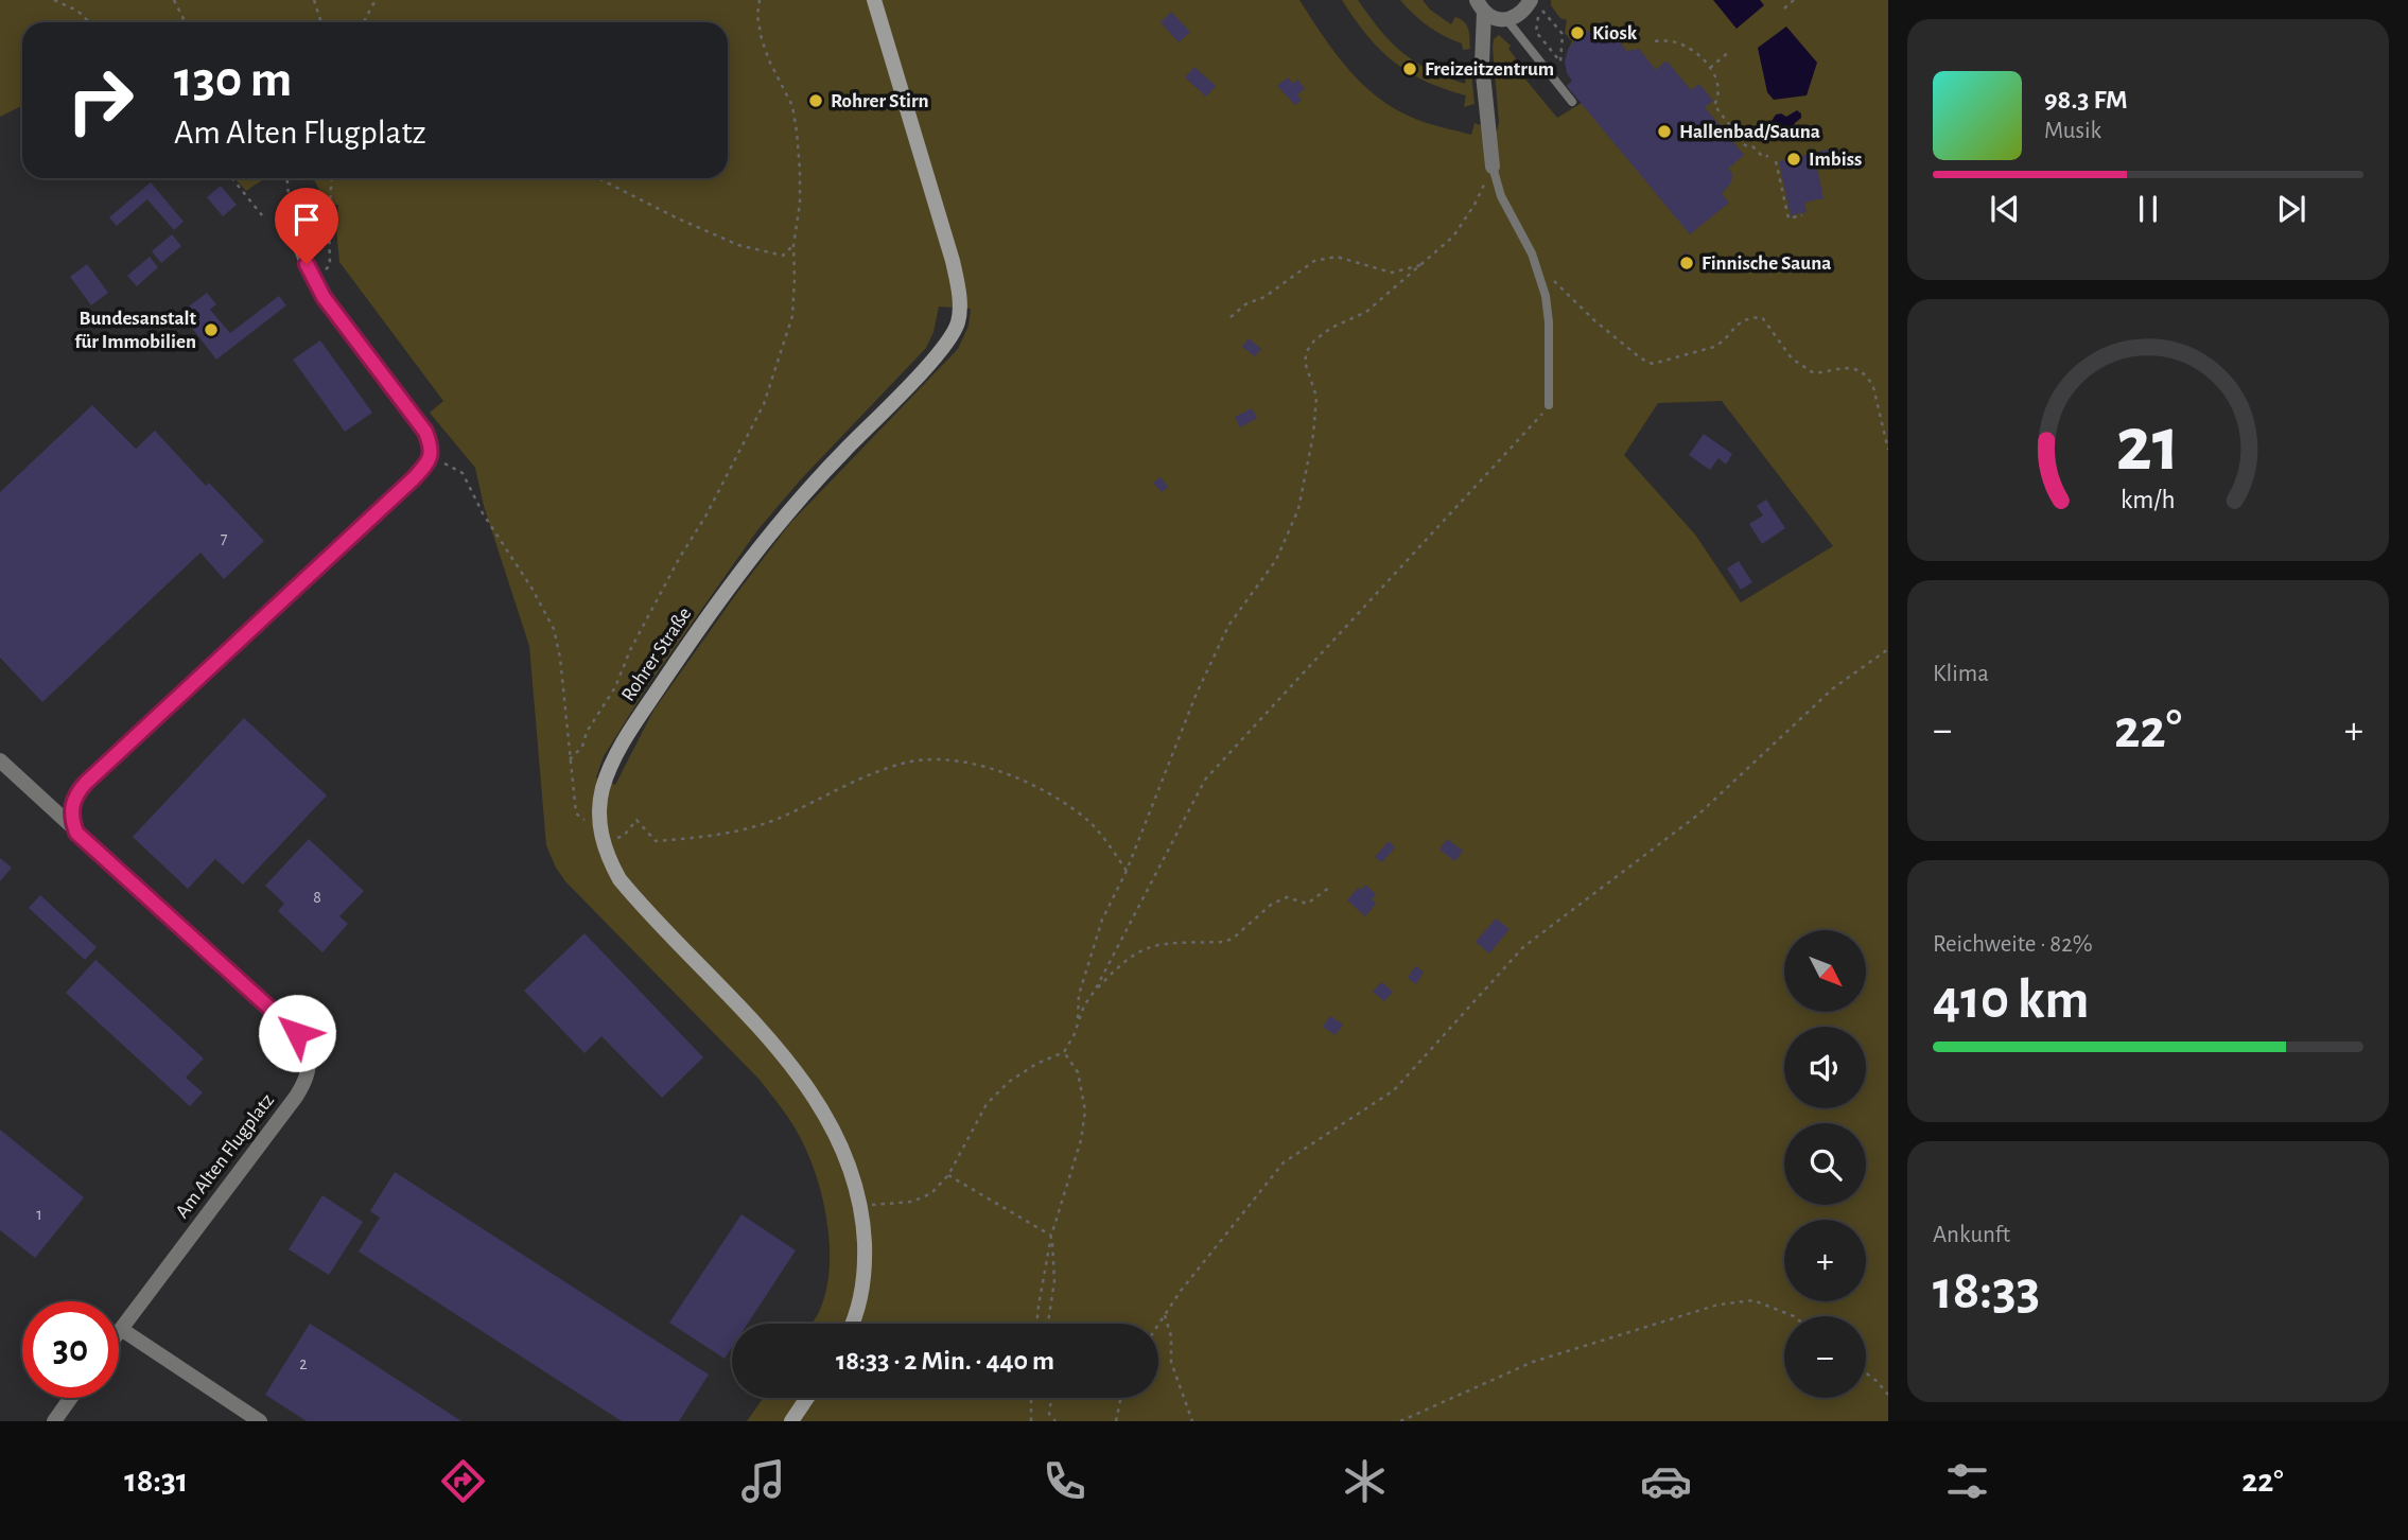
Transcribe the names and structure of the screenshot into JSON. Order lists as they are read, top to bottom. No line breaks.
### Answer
{"streets":{"main road":["Rohrer Straße"],"street":["Am Alten Flugplatz"]},"places":["Kiosk","Freizeitzentrum","Rohrer Stirn","Hallenbad/Sauna","Imbiss","Finnische Sauna","Bundesanstalt für Immobilien"],"house_numbers":["7","8","1","2"],"north":"bottom right","page":{"turn":["130 m","Am Alten Flugplatz"],"song":["98.3 FM","Musik"],"tile":["Klima",["Reichweite · 82%","410 km"],["Ankunft","18:33"]],"heat":["−","22°","+"],"map_buttons":["+","−"],"limit":"30","trip":"18:33 · 2 Min. · 440 m","tabs":["18:31","22°"],"gauge":["21","km/h"]}}
